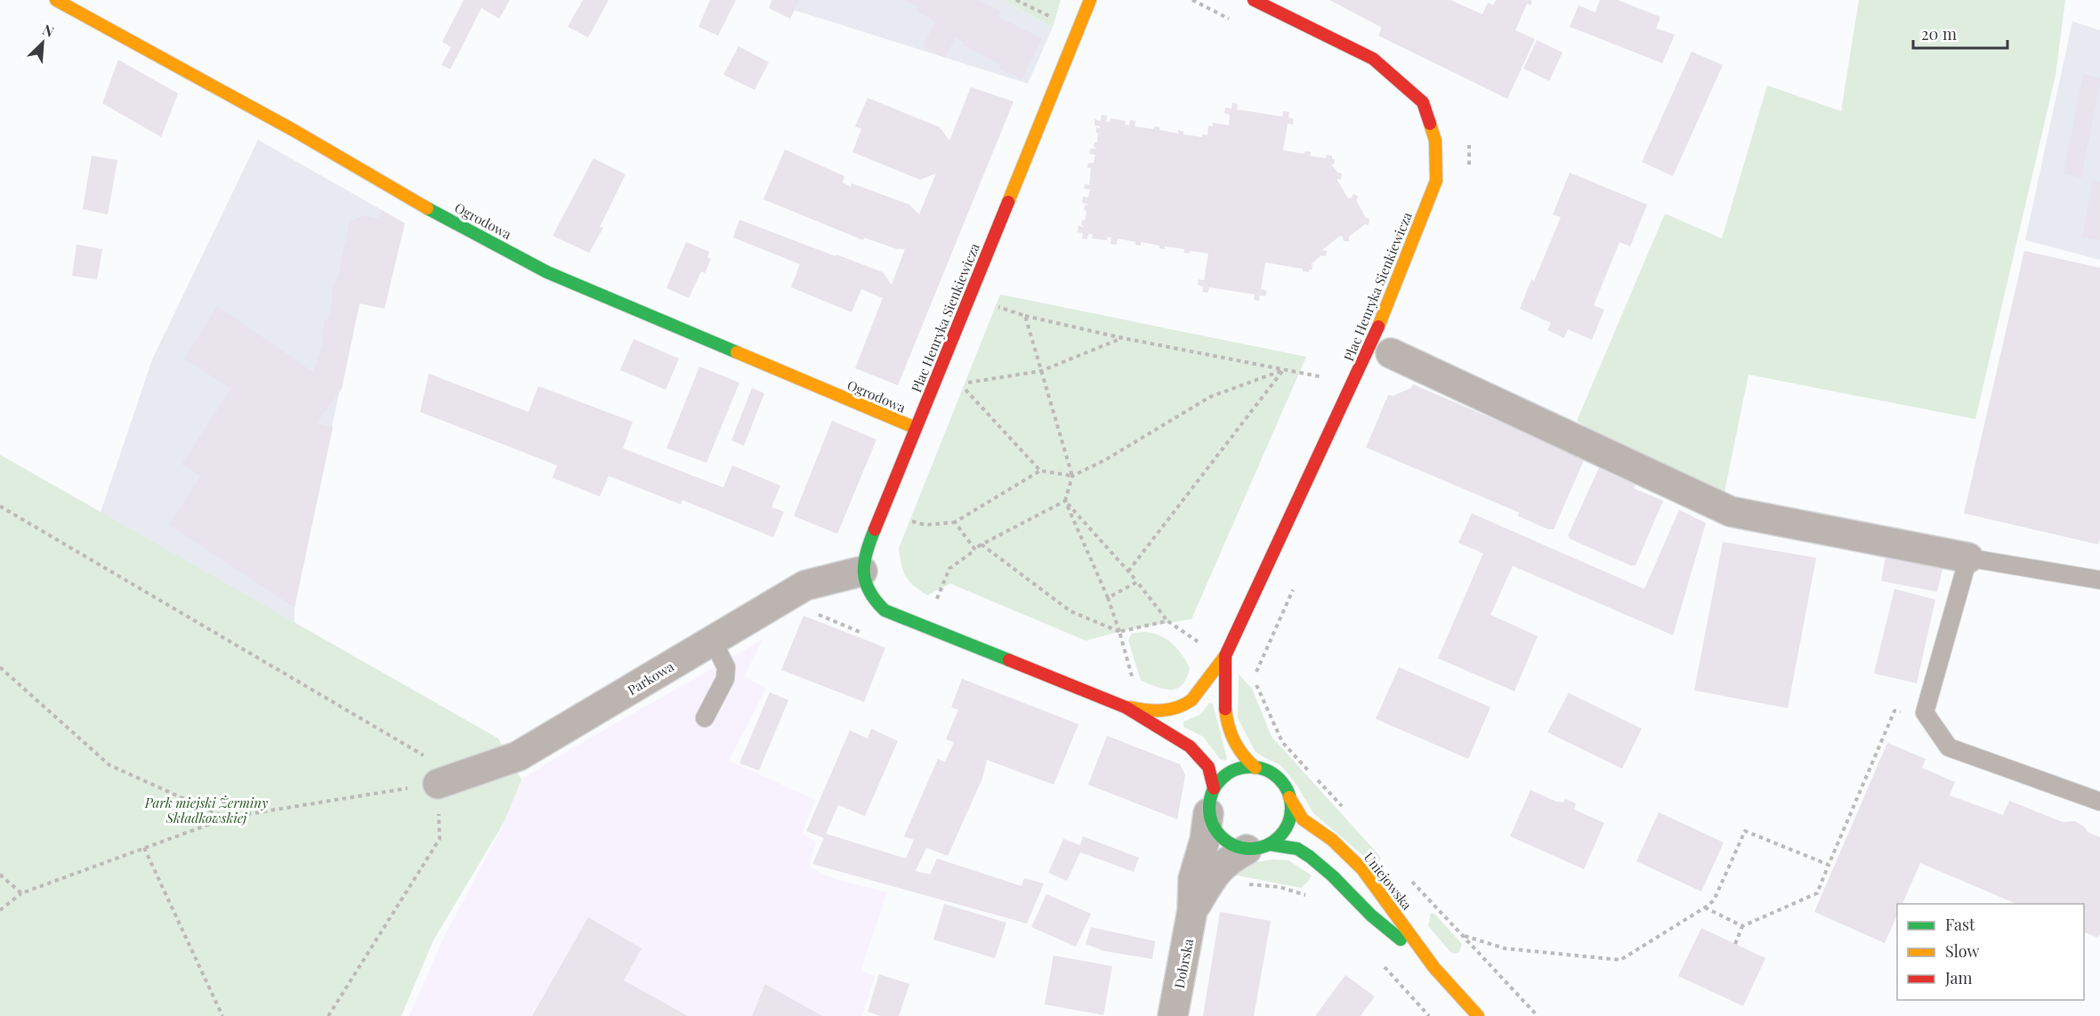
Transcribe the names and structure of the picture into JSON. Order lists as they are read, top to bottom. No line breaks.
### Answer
{"streets":{"street":["Ogrodowa","Plac Henryka Sienkiewicza","Parkowa","Uniejowska","Dobrska"]},"crossings":[["Ogrodowa","Plac Henryka Sienkiewicza"],["Plac Henryka Sienkiewicza","Parkowa"],["Plac Henryka Sienkiewicza","Uniejowska"],["Plac Henryka Sienkiewicza","Dobrska"],["Uniejowska","Dobrska"]],"parks":["Park miejski Żerminy Składkowskiej"],"legend":["Fast","Slow","Jam"],"scale_bar":"20 m","north":"top right"}
